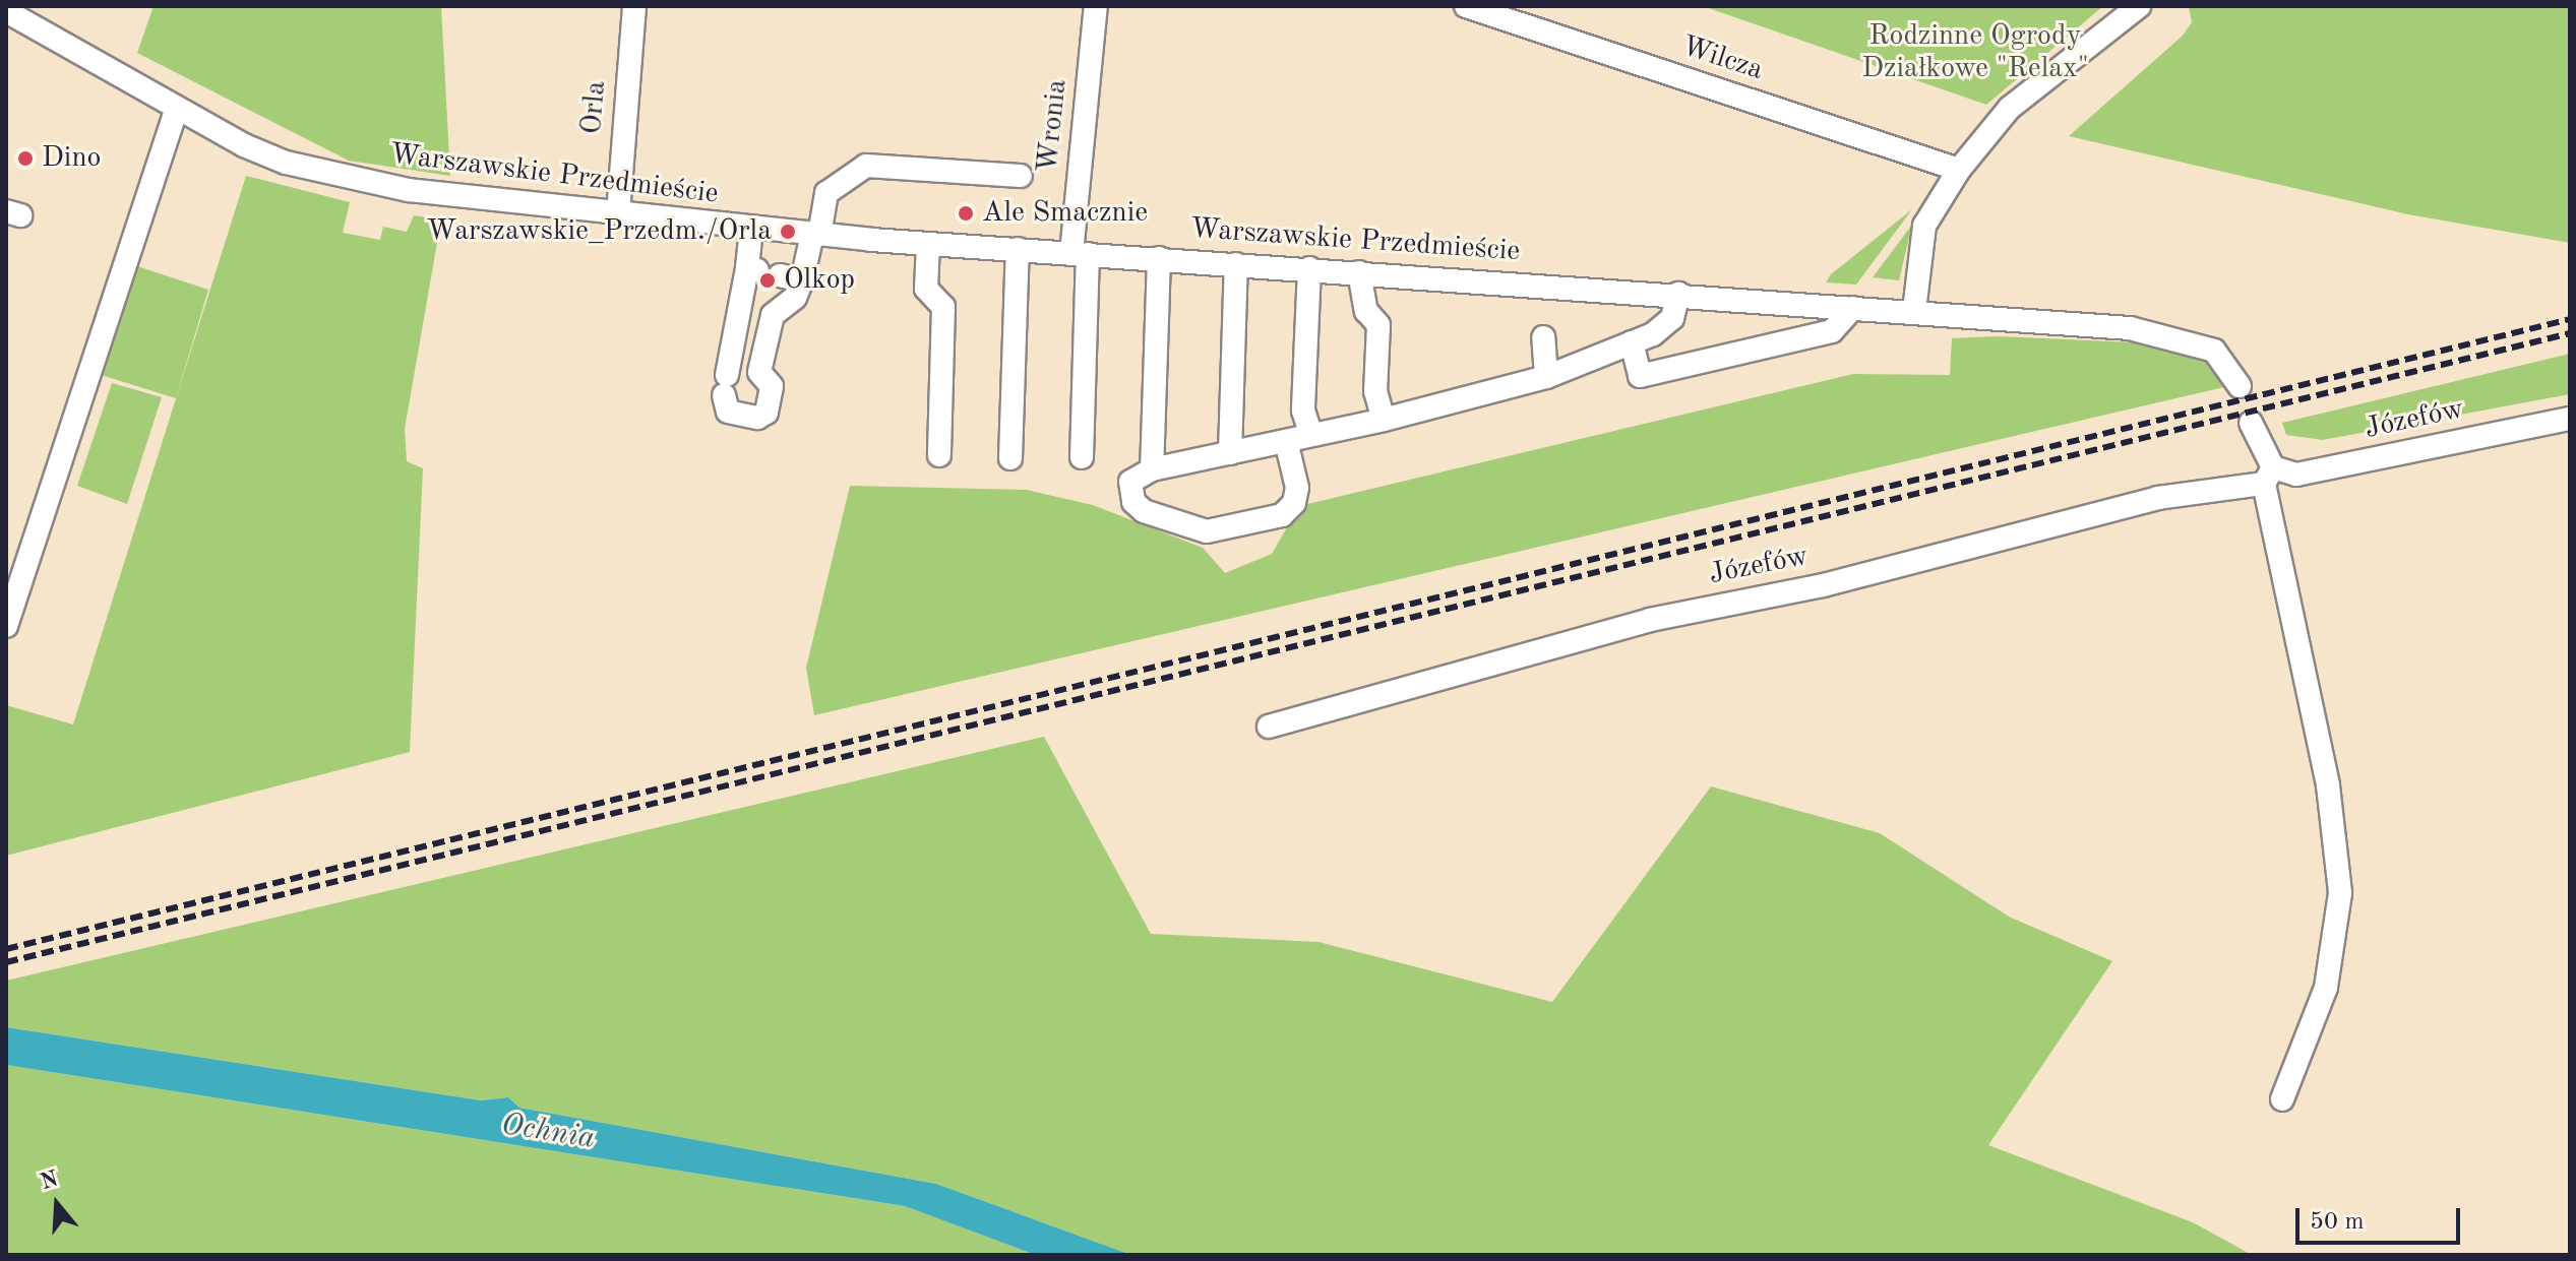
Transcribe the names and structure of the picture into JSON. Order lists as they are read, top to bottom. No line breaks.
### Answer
{"streets":{"street":["Wilcza","Orla","Wronia","Warszawskie Przedmieście","Józefów"]},"crossings":[["Orla","Warszawskie Przedmieście"],["Wronia","Warszawskie Przedmieście"]],"water":["Ochnia"],"parks":["Rodzinne Ogrody Działkowe \"Relax\""],"places":["Dino","Ale Smacznie","Warszawskie_Przedm./Orla","Olkop"],"scale_bar":"50 m","north":"top"}
